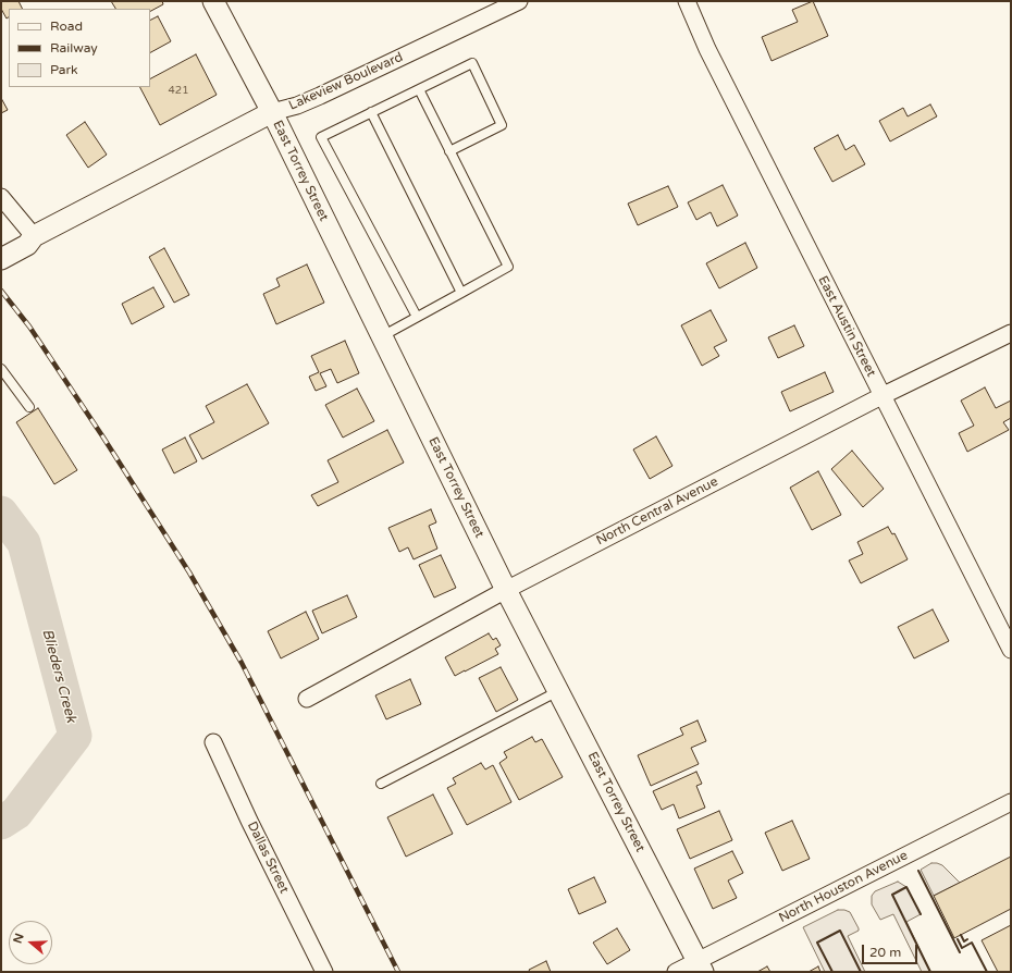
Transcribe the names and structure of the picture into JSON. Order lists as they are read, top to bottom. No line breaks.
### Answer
{"streets":{"street":["Lakeview Boulevard","East Torrey Street","East Austin Street","North Central Avenue","Dallas Street","North Houston Avenue"]},"crossings":[["Lakeview Boulevard","East Torrey Street"],["East Torrey Street","North Central Avenue"],["East Torrey Street","North Houston Avenue"],["East Austin Street","North Central Avenue"]],"water":["Blieders Creek"],"house_numbers":["421"],"legend":["Road","Railway","Park"],"scale_bar":"20 m","north":"left"}
